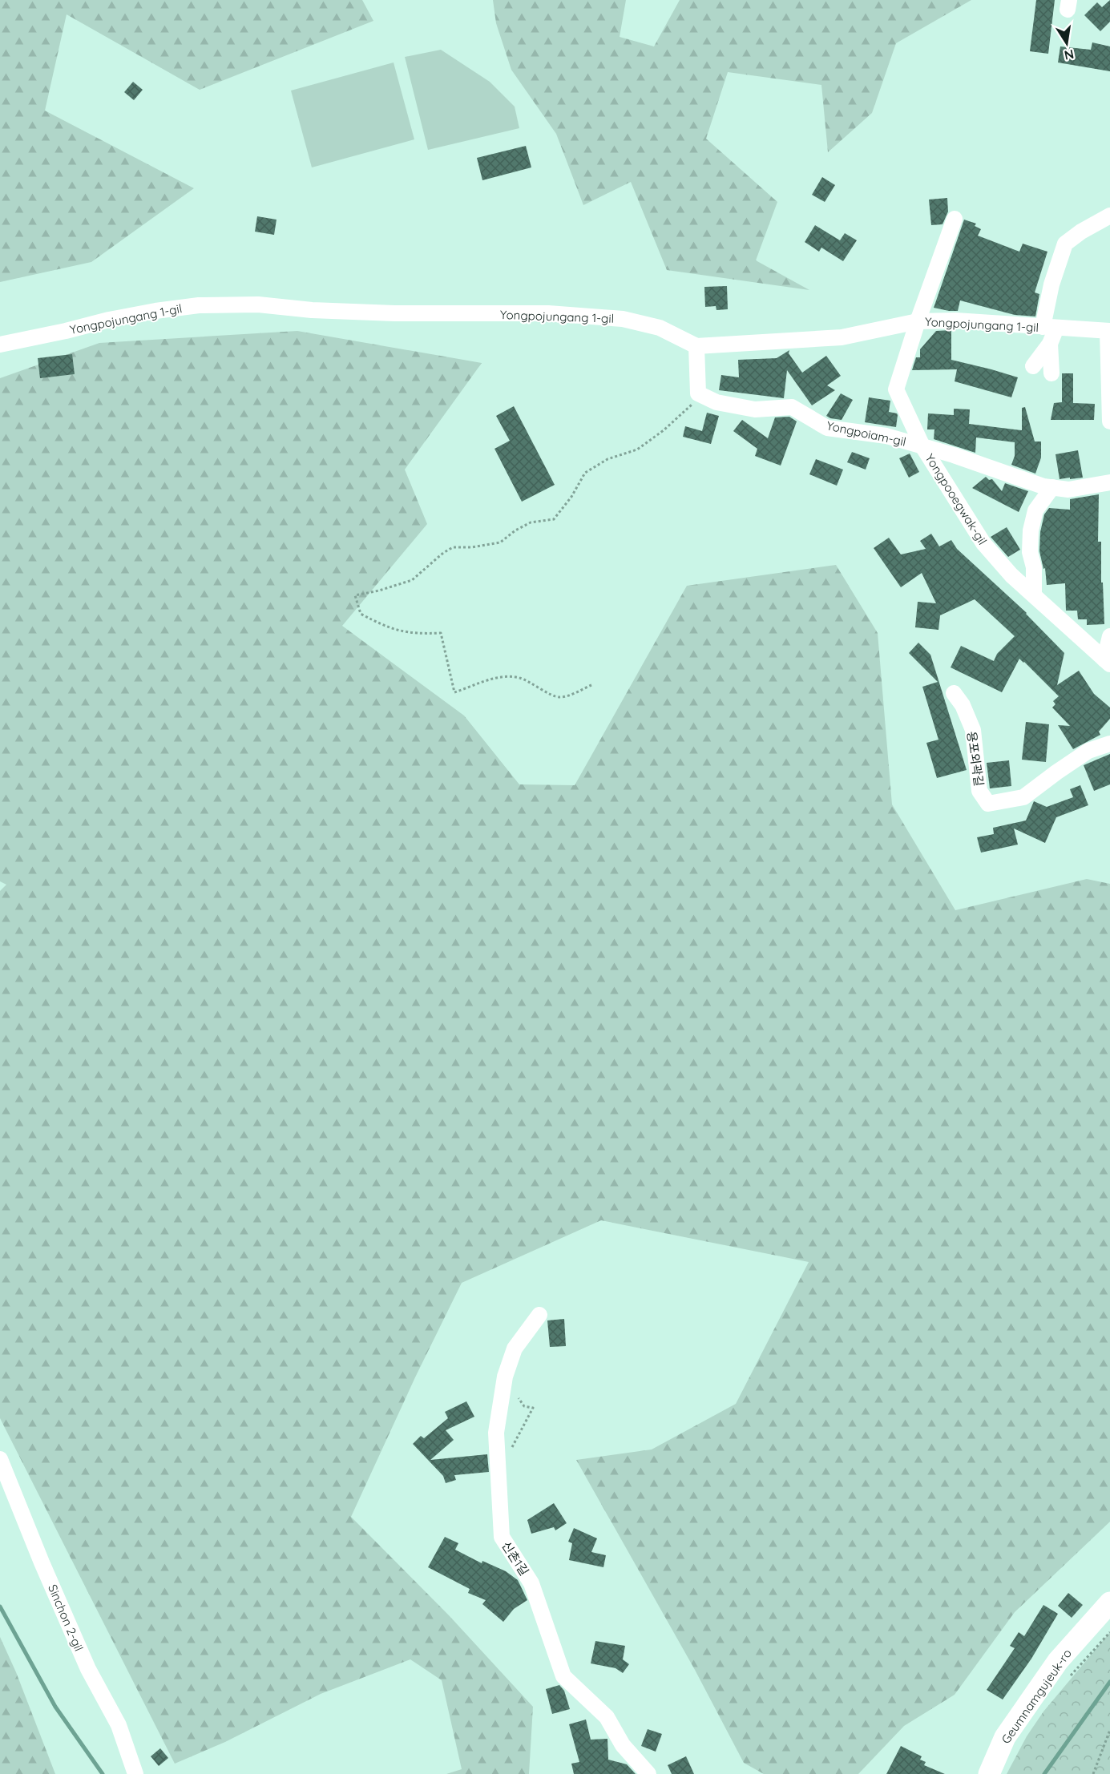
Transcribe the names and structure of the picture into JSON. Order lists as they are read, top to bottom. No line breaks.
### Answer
{"streets":{"main road":["Geumnamgujeuk-ro"],"street":["Yongpojungang 1-gil","Yongpoiam-gil","Yongpooegwak-gil","용포외곽길","신촌1길","Sinchon 2-gil"]},"crossings":[["Yongpojungang 1-gil","Yongpooegwak-gil"],["Yongpoiam-gil","Yongpooegwak-gil"]],"north":"bottom"}
